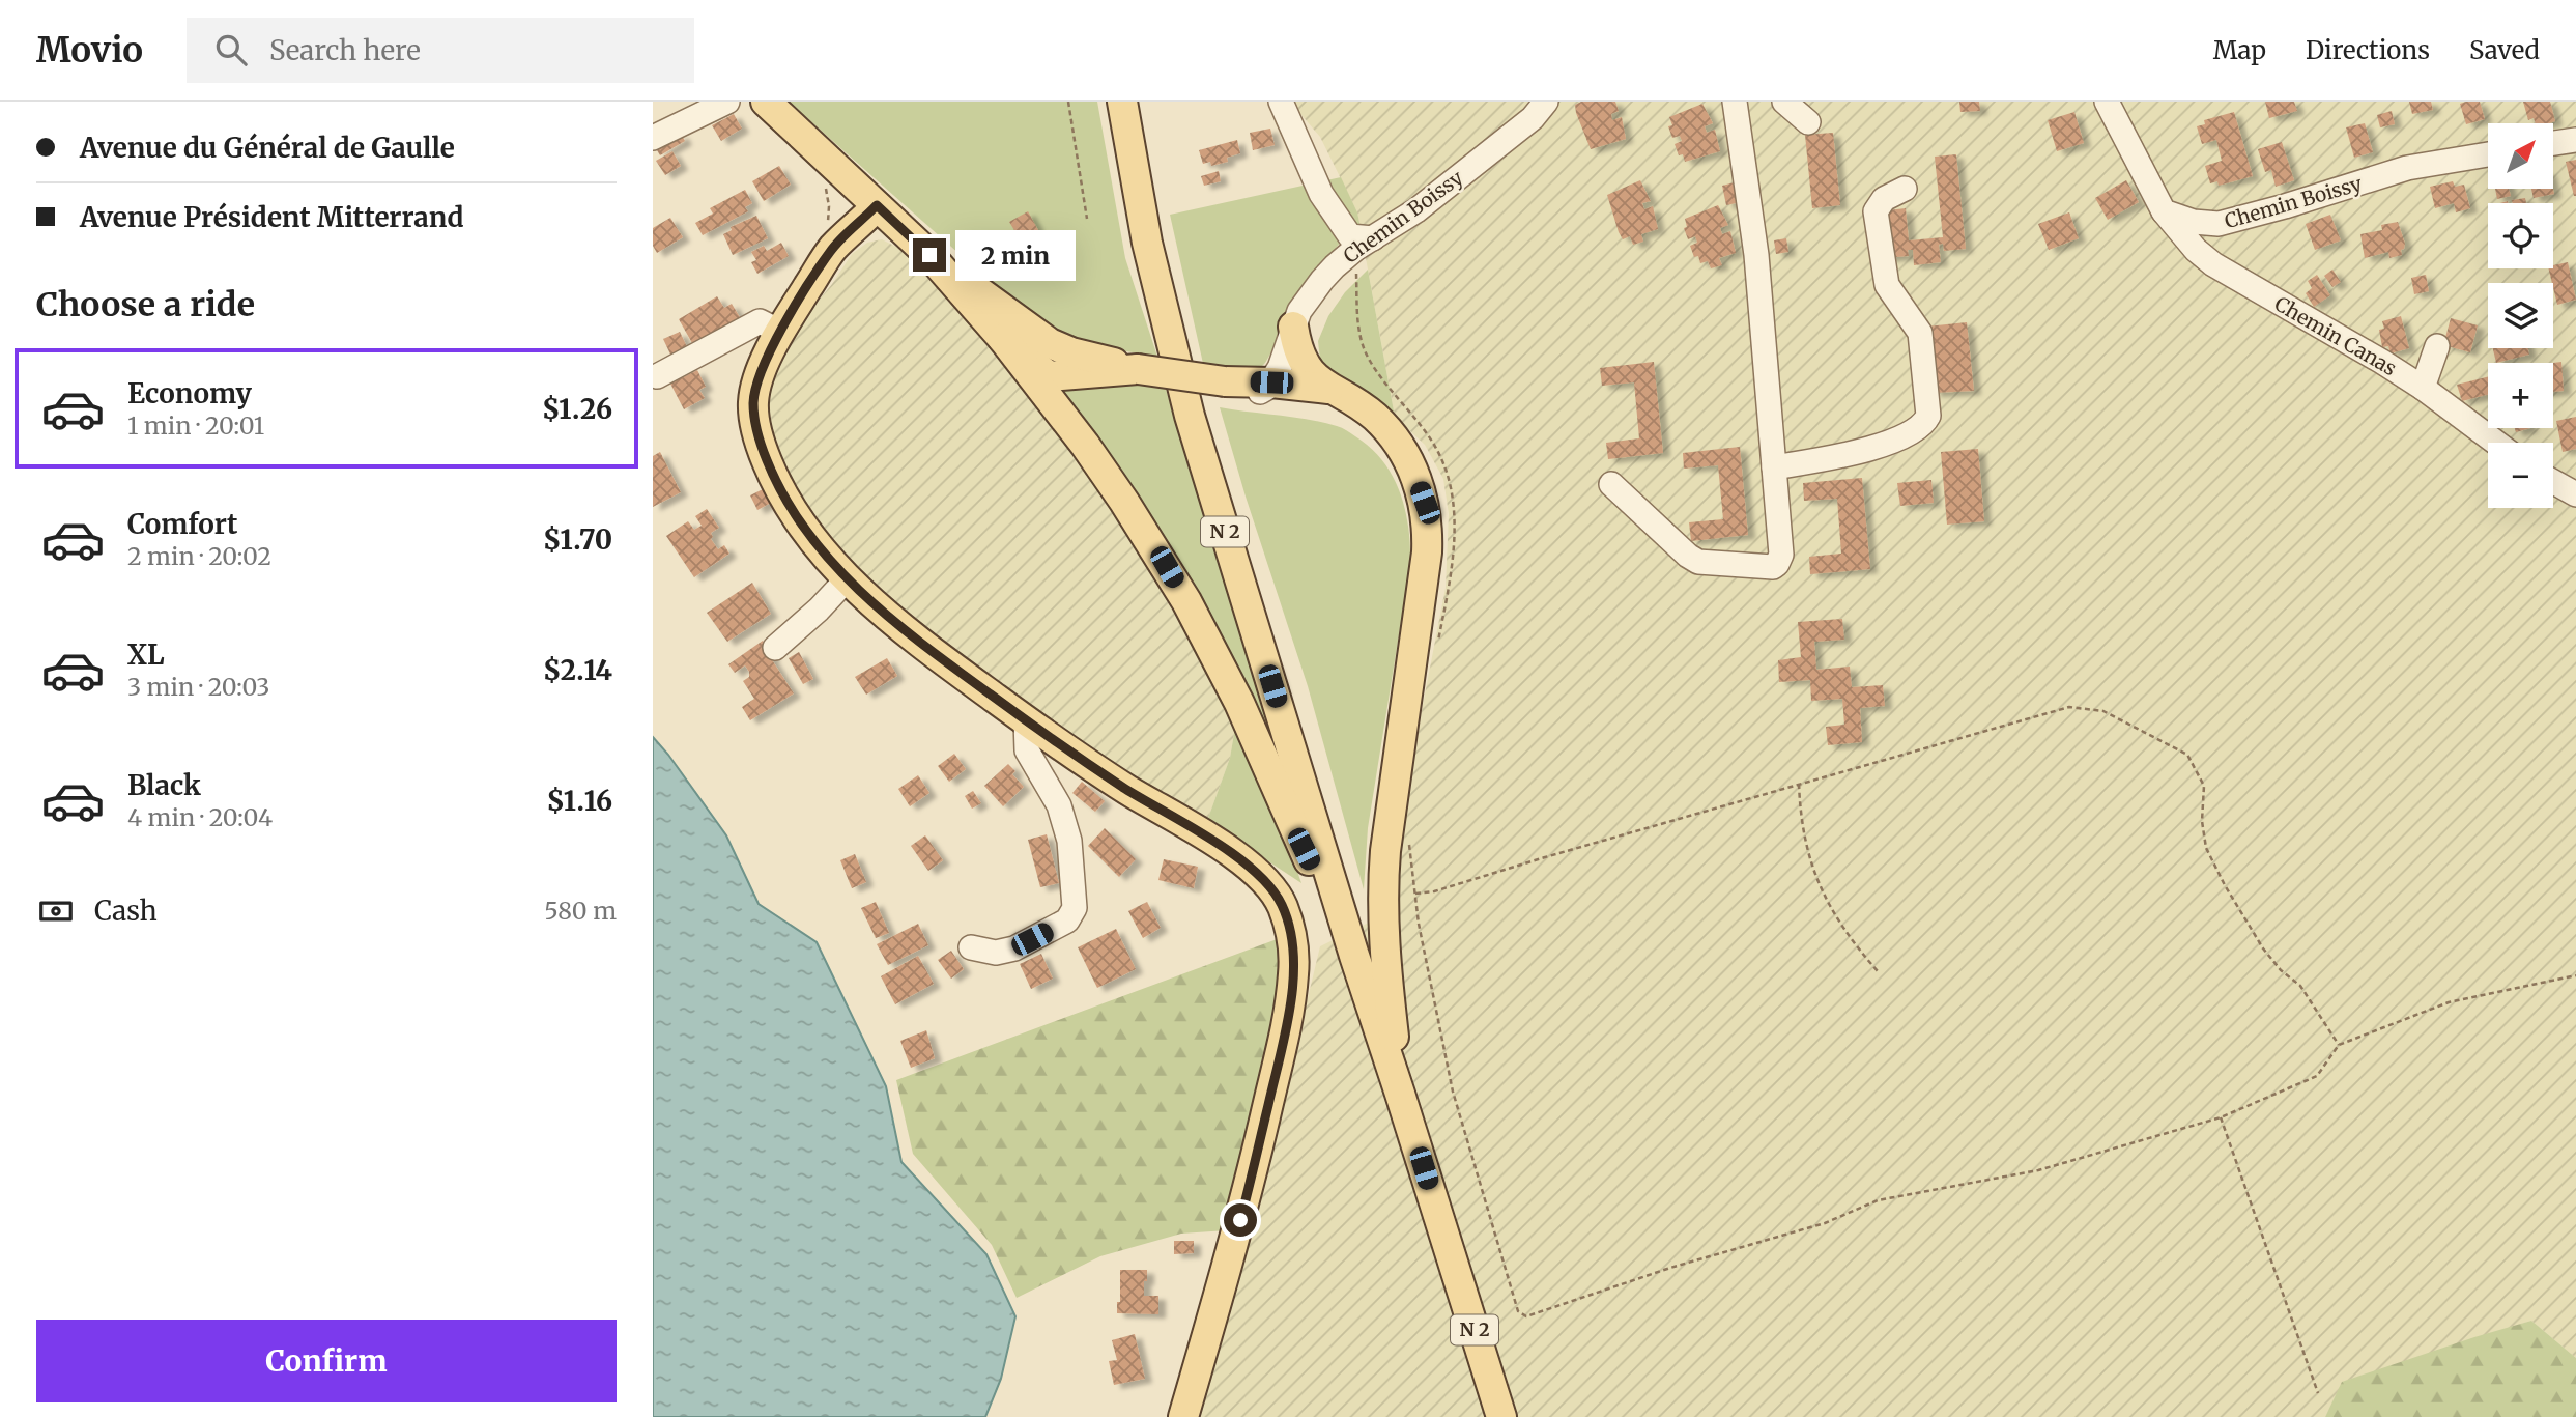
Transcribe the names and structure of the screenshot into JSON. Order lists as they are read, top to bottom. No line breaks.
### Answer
{"streets":{"main road":["N 2"],"street":["Chemin Boissy","Chemin Canas"]},"crossings":[["Chemin Boissy","Chemin Canas"],["Chemin Boissy","N 2"]],"north":"top right","page":{"header":"Movio","search":"Search here","nav":["Map","Directions","Saved"],"banner":["Avenue du Général de Gaulle","Avenue Président Mitterrand"],"map_buttons":["+","−"],"bubble":"2 min","heading":"Choose a ride","list":[{"name":"Economy","note":"1 min · 20:01","value":"$1.26"},{"name":"Comfort","note":"2 min · 20:02","value":"$1.70"},{"name":"XL","note":"3 min · 20:03","value":"$2.14"},{"name":"Black","note":"4 min · 20:04","value":"$1.16"}],"pay":["Cash","580 m"],"buttons":"Confirm"}}
